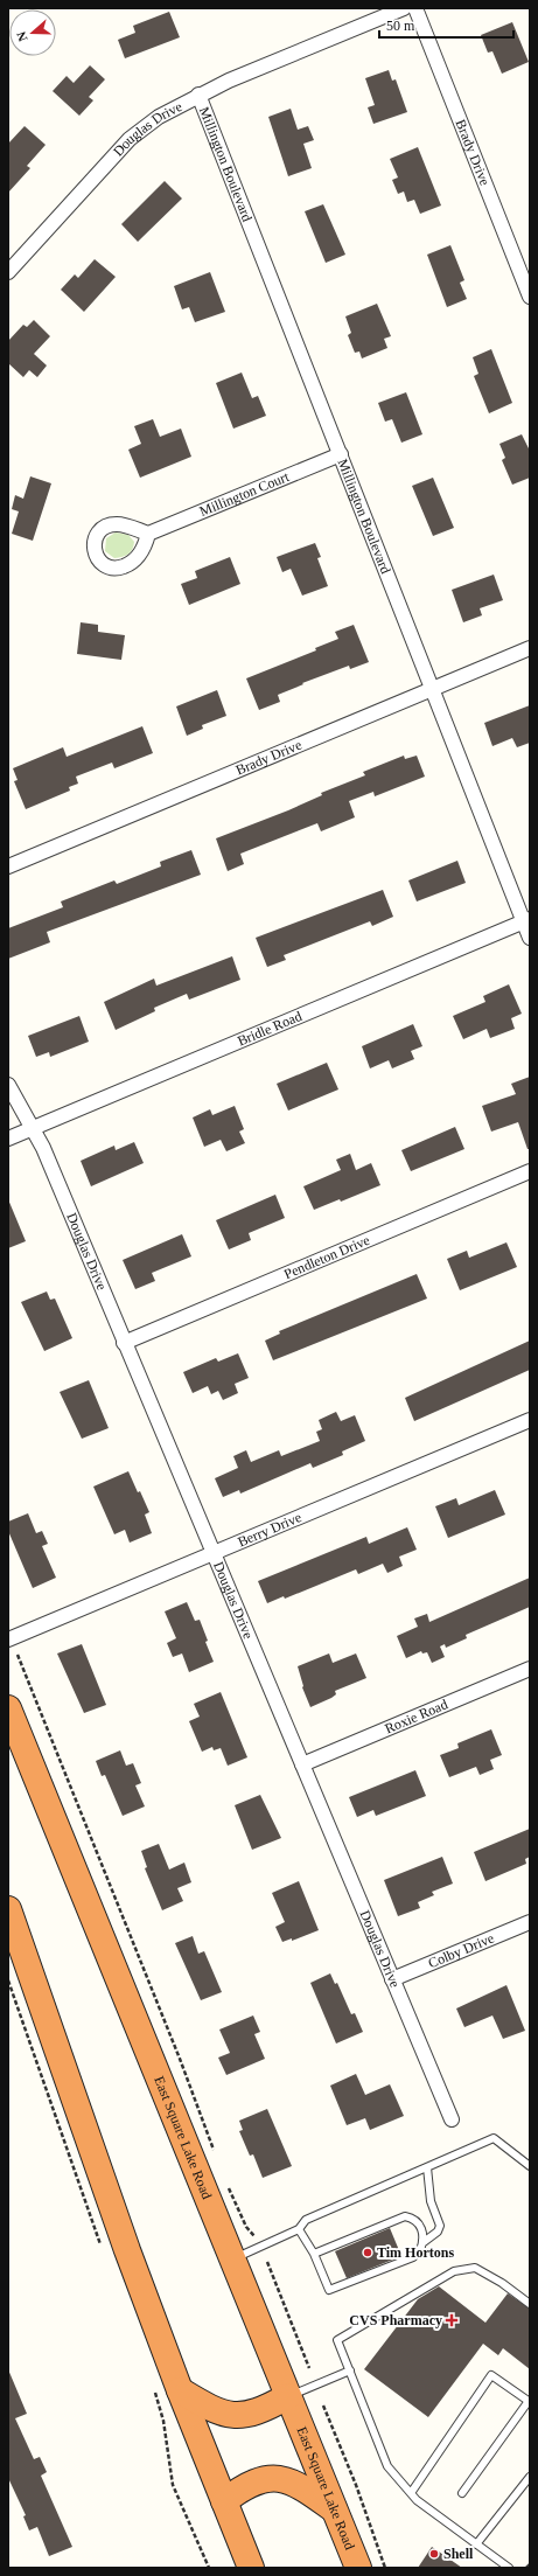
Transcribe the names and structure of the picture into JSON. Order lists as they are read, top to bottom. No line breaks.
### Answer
{"streets":{"highway":["East Square Lake Road"],"street":["Douglas Drive","Brady Drive","Millington Boulevard","Millington Court","Bridle Road","Pendleton Drive","Berry Drive","Roxie Road","Colby Drive"]},"crossings":[["Douglas Drive","Millington Boulevard"],["Douglas Drive","Bridle Road"],["Douglas Drive","Pendleton Drive"],["Douglas Drive","Berry Drive"],["Douglas Drive","Roxie Road"],["Douglas Drive","Colby Drive"],["Brady Drive","Millington Boulevard"],["Millington Boulevard","Millington Court"],["Millington Boulevard","Bridle Road"]],"places":{"other":["Tim Hortons","Shell"],"health":["CVS Pharmacy"]},"scale_bar":"50 m","north":"left"}
